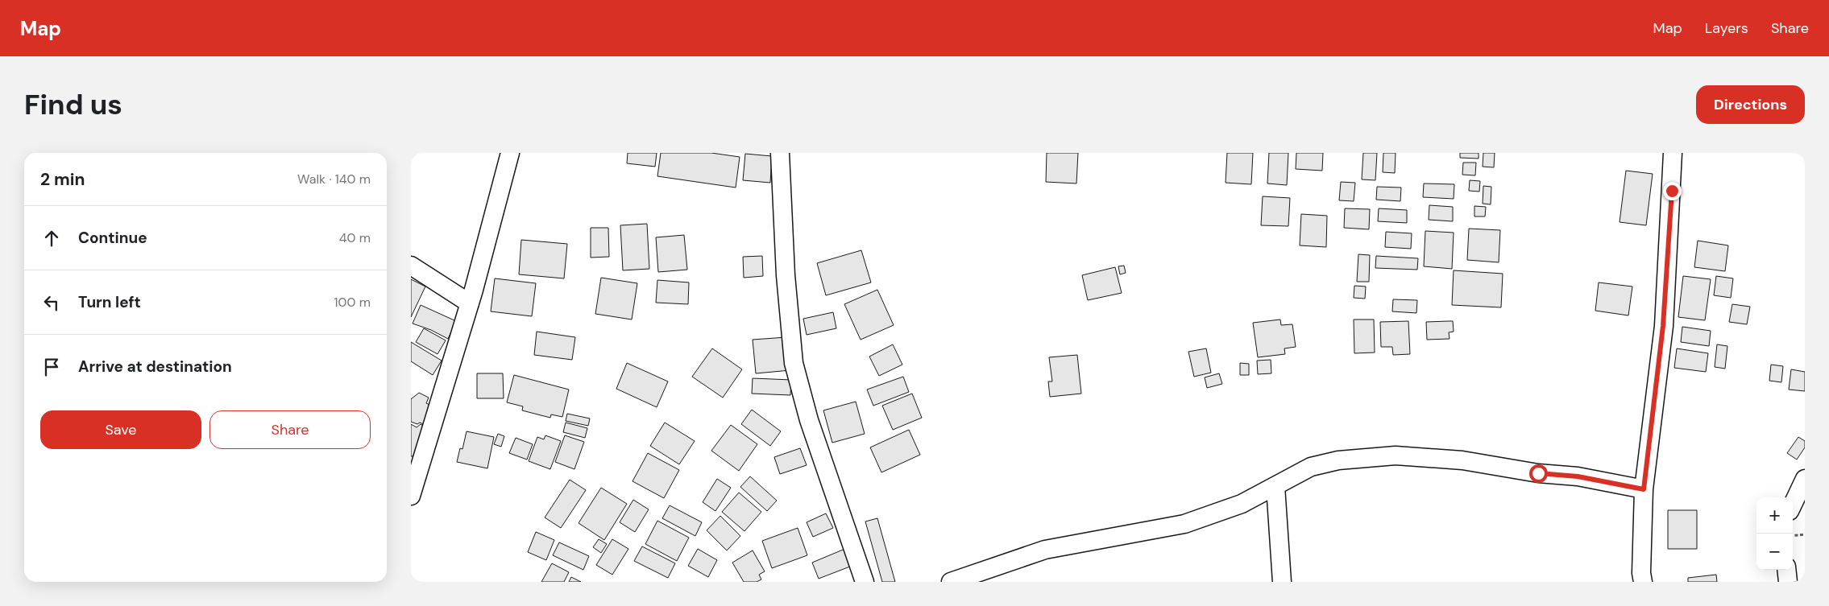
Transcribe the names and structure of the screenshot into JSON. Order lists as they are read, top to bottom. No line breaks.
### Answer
{"page":{"header":"Map","nav":["Map","Layers","Share"],"buttons":["Directions",["Save","Share"]],"title":"Find us","heading":["2 min","Walk · 140 m"],"list":[["Continue","40 m"],["Turn left","100 m"],"Arrive at destination"],"map_buttons":["+","−"]}}
